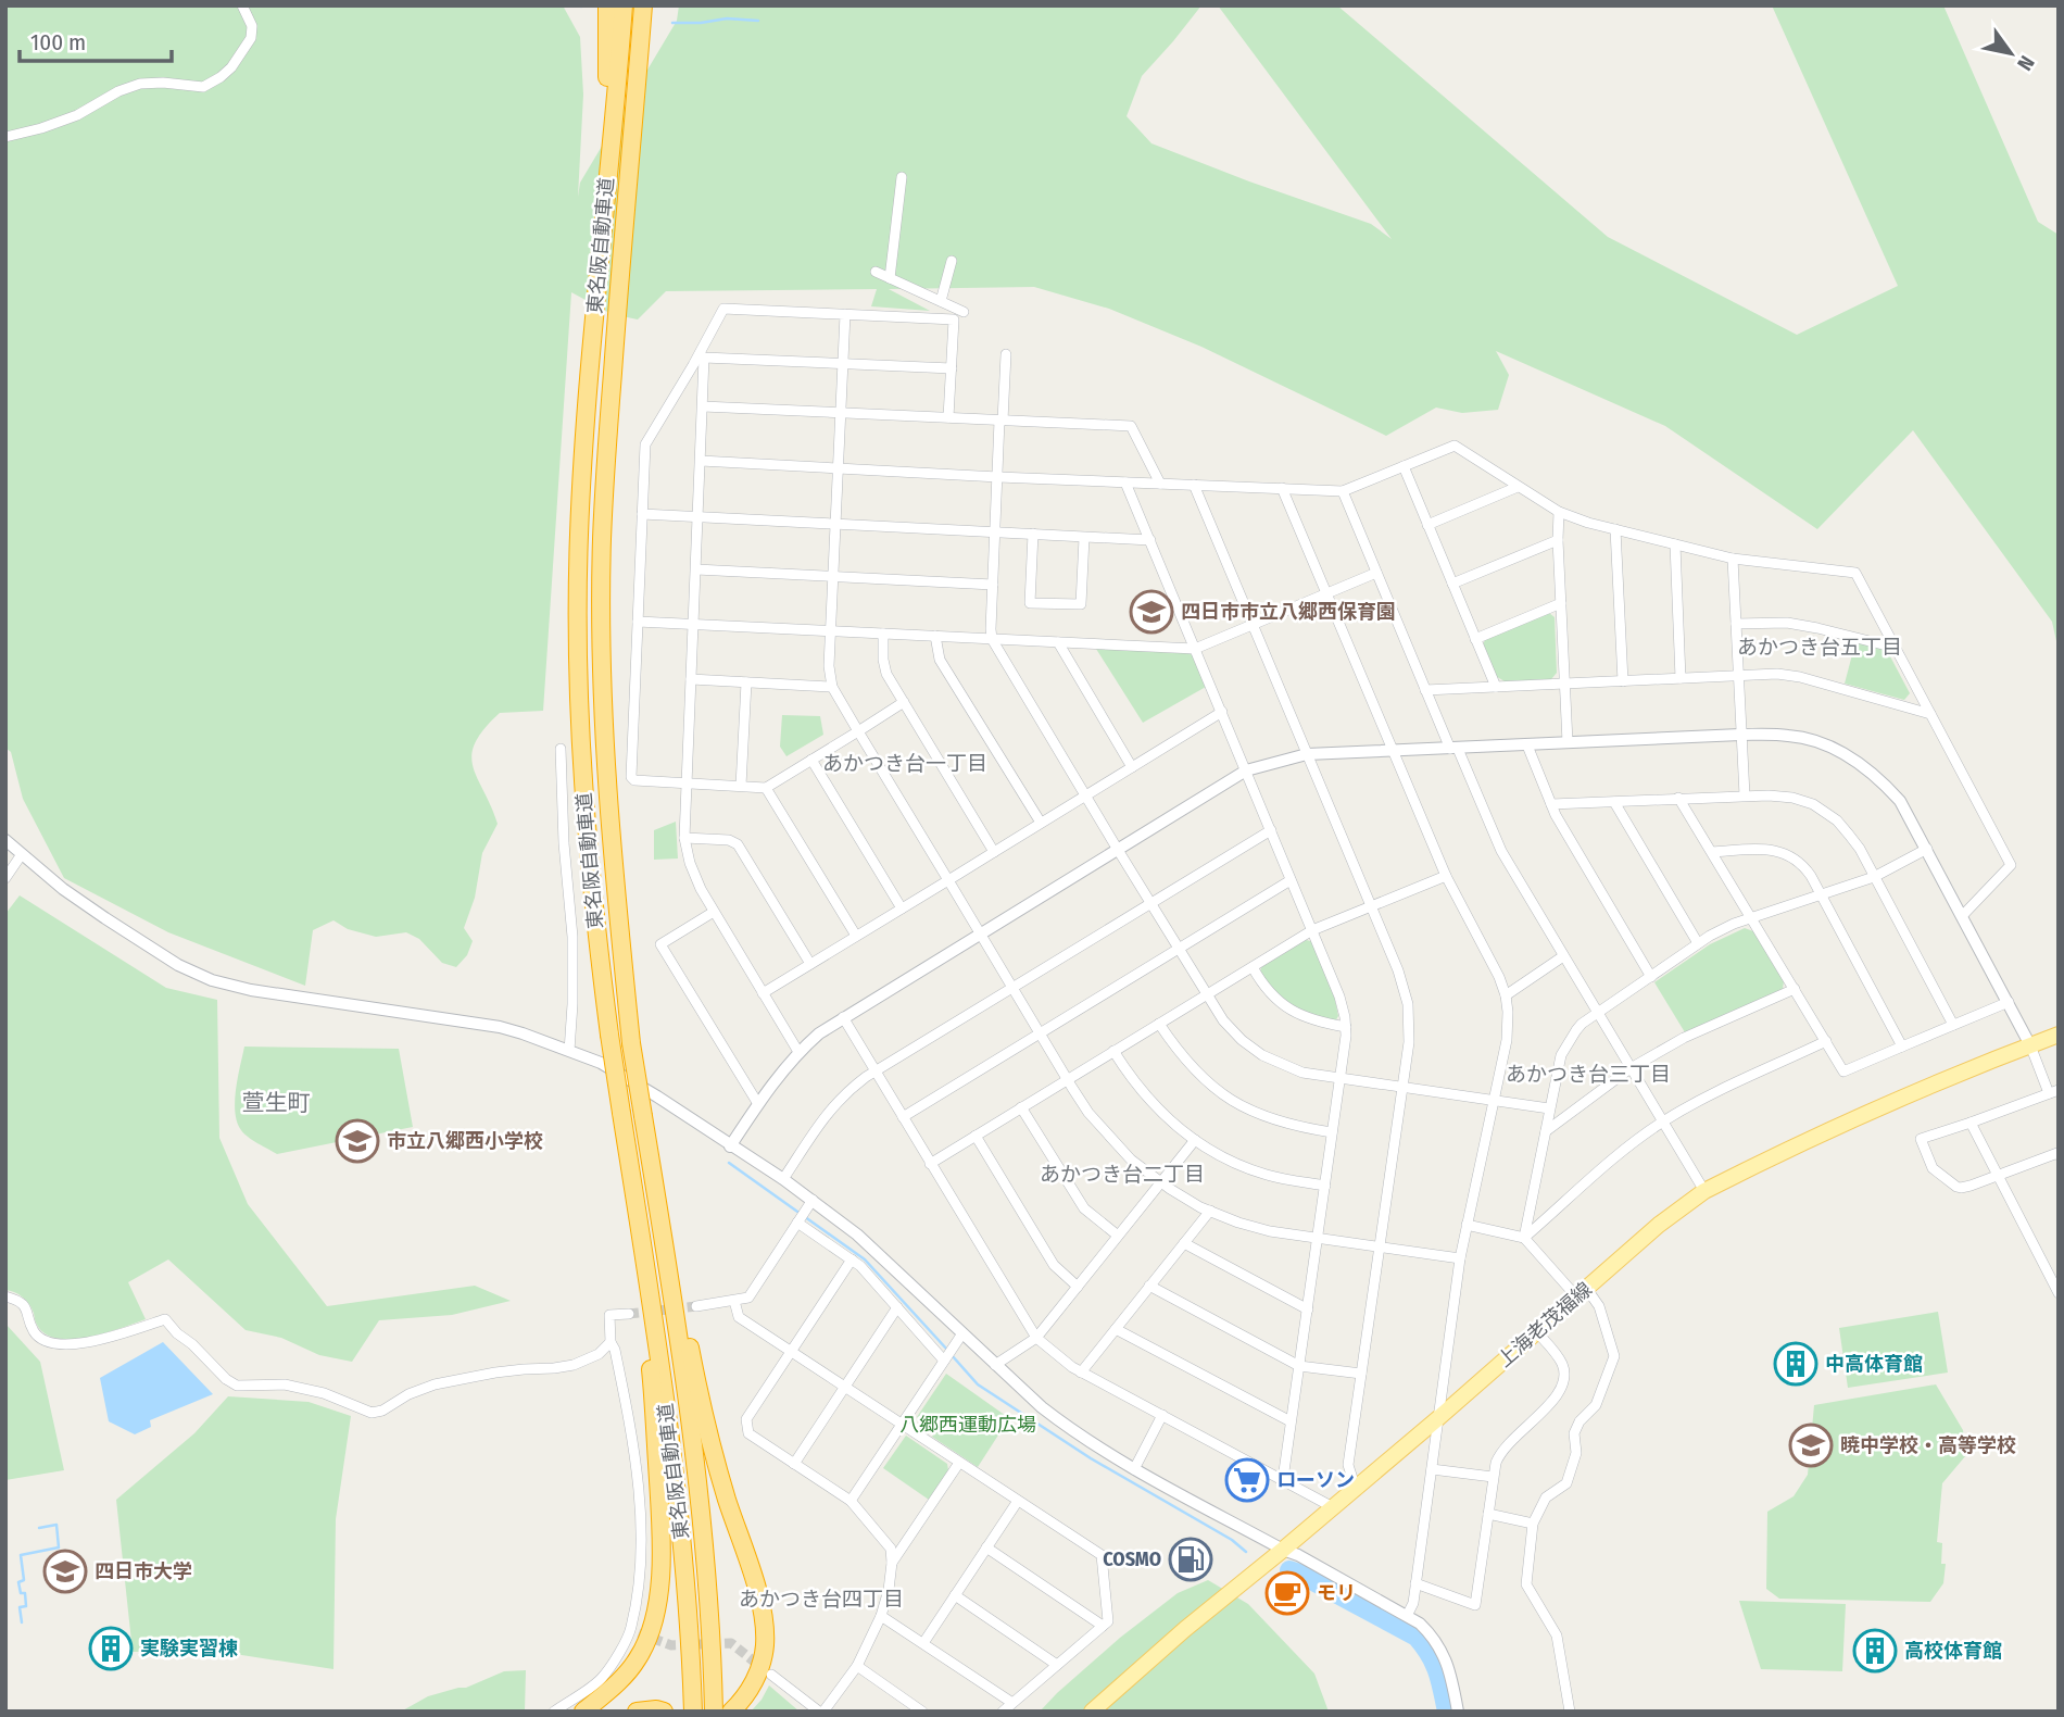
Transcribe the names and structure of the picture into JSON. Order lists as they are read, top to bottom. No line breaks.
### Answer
{"streets":{"highway":["東名阪自動車道"],"main road":["上海老茂福線"]},"districts":["あかつき台五丁目","あかつき台一丁目","あかつき台三丁目","萱生町","あかつき台二丁目","あかつき台四丁目"],"parks":["八郷西運動広場"],"places":{"school or university":["四日市市立八郷西保育園","市立八郷西小学校","暁中学校・高等学校","四日市大学"],"building":["中高体育館","実験実習棟","高校体育館"],"supermarket":["ローソン"],"fuel station":["COSMO"],"cafe":["モリ"]},"scale_bar":"100 m","north":"bottom right"}
